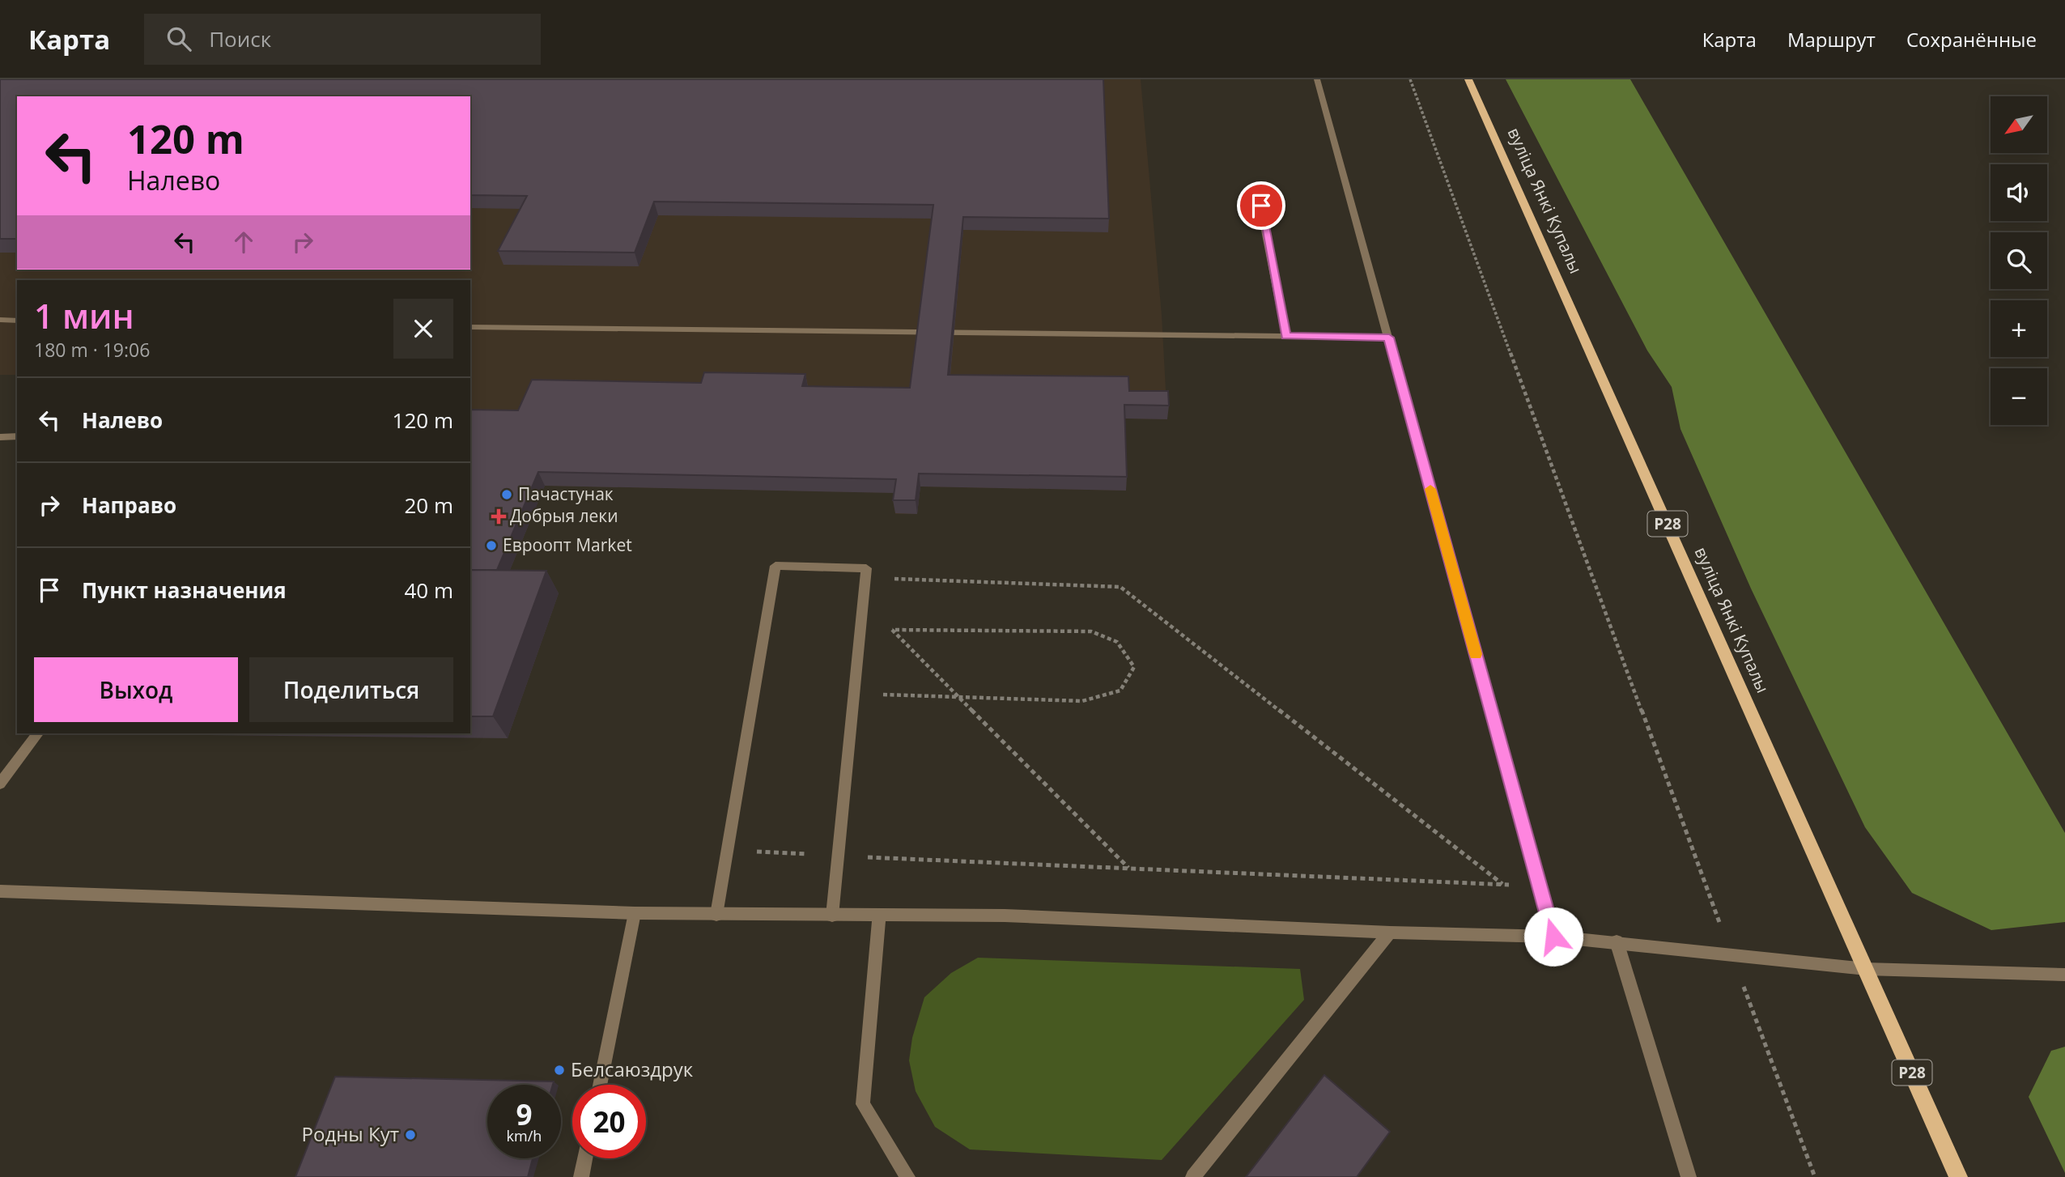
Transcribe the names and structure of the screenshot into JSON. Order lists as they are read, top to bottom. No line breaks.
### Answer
{"streets":{"main road":["вуліца Янкі Купалы","Р28"]},"places":{"other":["Пачастунак","Евроопт Market","Белсаюздрук","Родны Кут"],"health":["Добрыя леки"]},"north":"bottom left","page":{"header":"Карта","search":"Поиск","nav":["Карта","Маршрут","Сохранённые"],"map_buttons":["+","−"],"turn":["120 m","Налево"],"heading":["1 мин","180 m · 19:06"],"list":[{"name":"Налево","value":"120 m"},{"name":"Направо","value":"20 m"},{"name":"Пункт назначения","value":"40 m"}],"buttons":["Выход","Поделиться"],"speed":"9 km/h","limit":"20"}}
